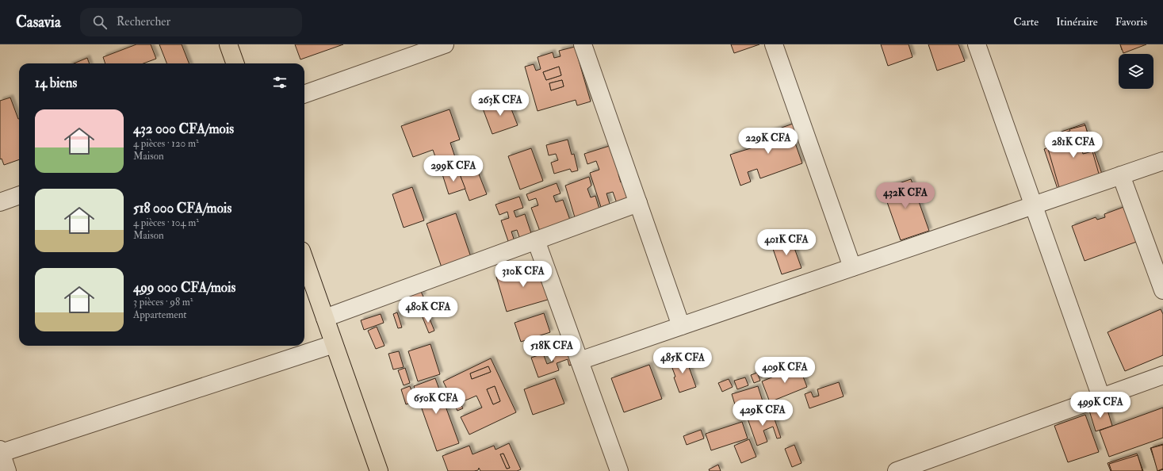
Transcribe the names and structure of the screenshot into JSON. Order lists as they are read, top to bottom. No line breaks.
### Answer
{"page":{"header":"Casavia","search":"Rechercher","nav":["Carte","Itinéraire","Favoris"],"heading":"14 biens","price":["263K CFA","229K CFA","281K CFA","299K CFA","432K CFA","401K CFA","310K CFA","480K CFA","518K CFA","485K CFA","409K CFA","650K CFA","499K CFA","429K CFA"],"list":[{"name":"432 000 CFA/mois","note":"4 pièces · 120 m² · Maison"},{"name":"518 000 CFA/mois","note":"4 pièces · 104 m² · Maison"},{"name":"499 000 CFA/mois","note":"3 pièces · 98 m² · Appartement"}]}}
